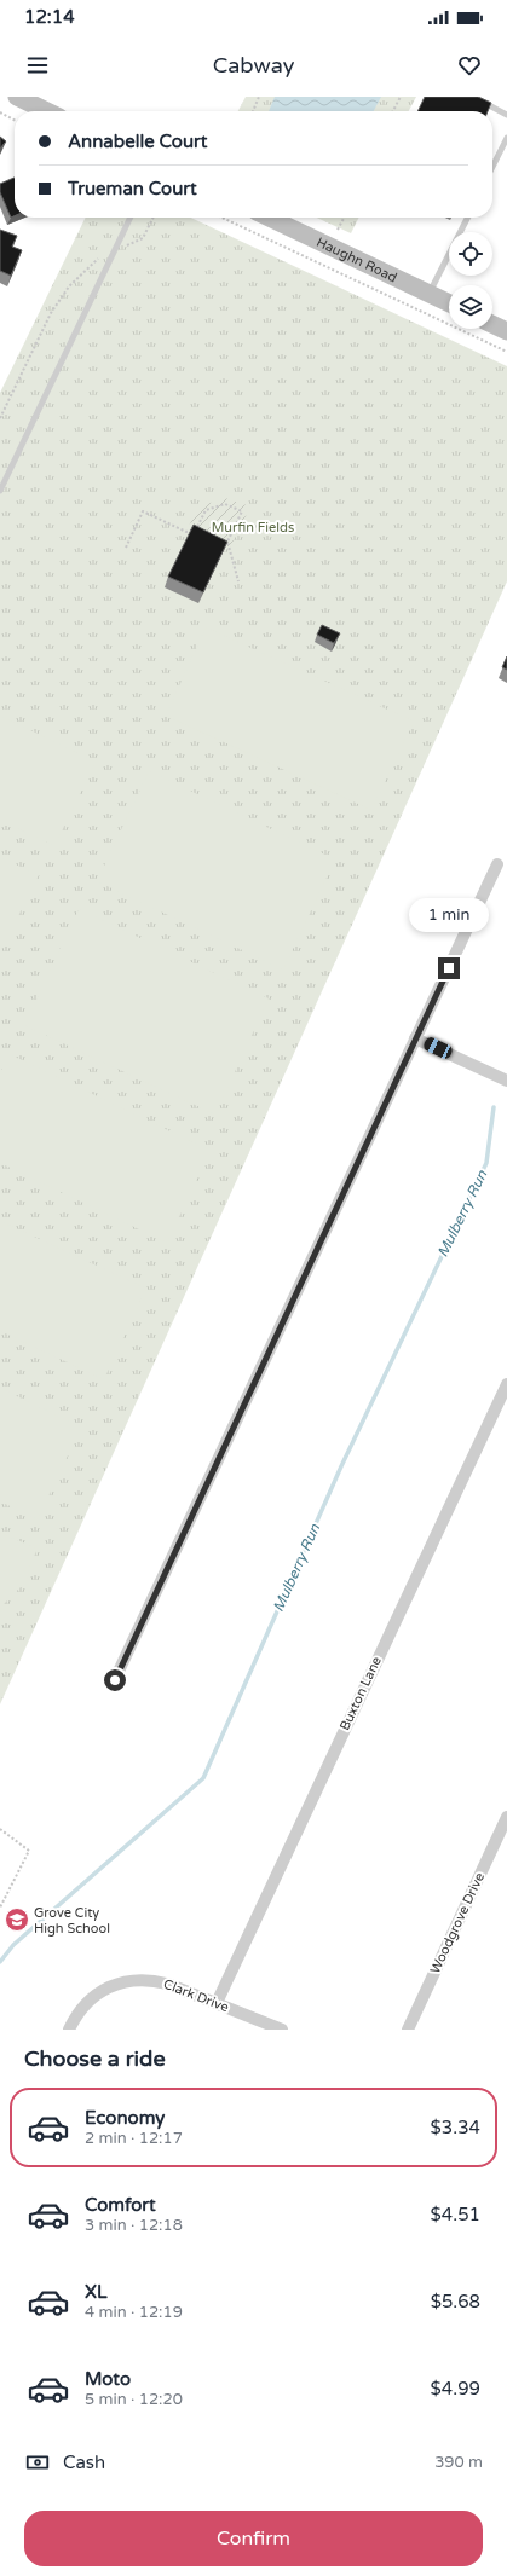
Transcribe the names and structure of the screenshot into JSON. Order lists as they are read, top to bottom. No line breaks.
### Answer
{"streets":{"street":["Haughn Road","Buxton Lane","Woodgrove Drive","Clark Drive"]},"crossings":[["Buxton Lane","Clark Drive"]],"water":["Mulberry Run"],"parks":["Murfin Fields"],"places":{"school or university":["Grove City High School"]},"page":{"status":"12:14","header":"Cabway","banner":["Annabelle Court","Trueman Court"],"bubble":"1 min","heading":"Choose a ride","list":[{"name":"Economy","note":"2 min · 12:17","value":"$3.34"},{"name":"Comfort","note":"3 min · 12:18","value":"$4.51"},{"name":"XL","note":"4 min · 12:19","value":"$5.68"},{"name":"Moto","note":"5 min · 12:20","value":"$4.99"}],"pay":["Cash","390 m"],"buttons":"Confirm"}}
